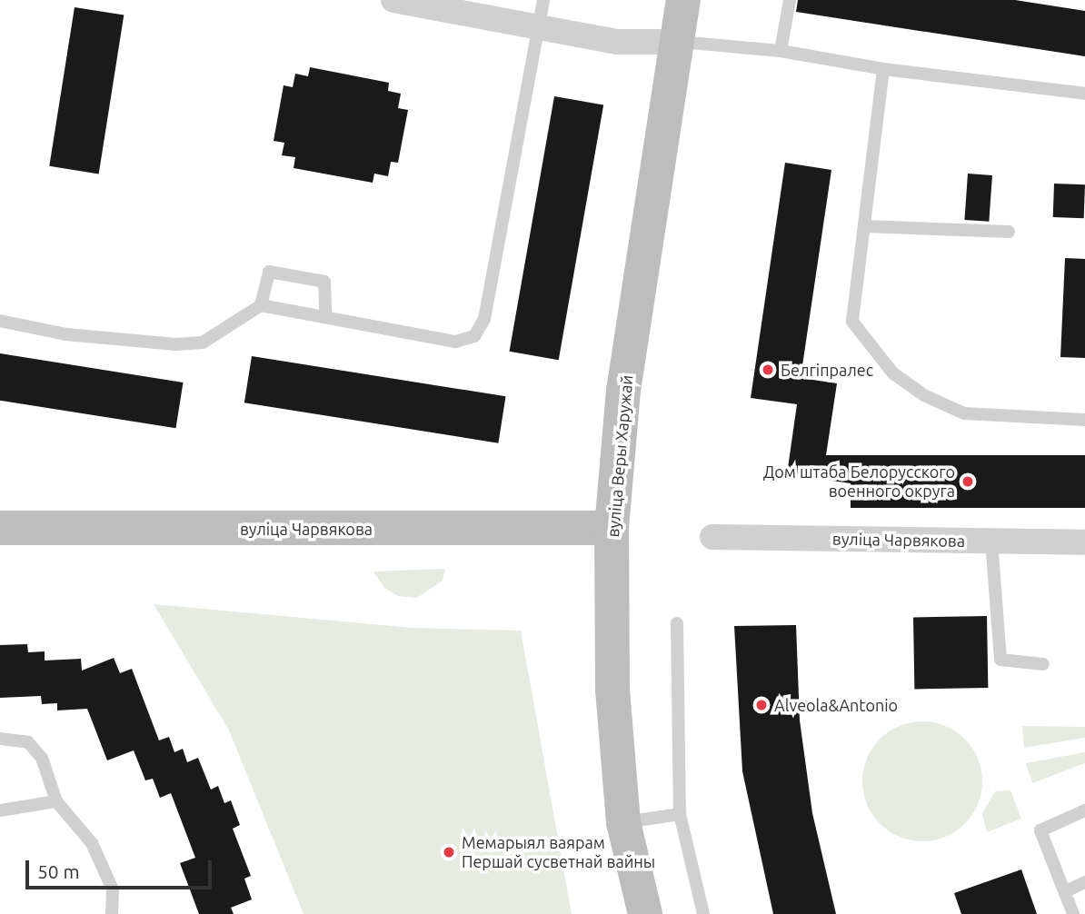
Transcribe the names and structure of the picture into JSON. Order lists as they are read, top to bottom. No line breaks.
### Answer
{"streets":{"main road":["вуліца Веры Харужай","вуліца Чарвякова"]},"crossings":[["вуліца Веры Харужай","вуліца Чарвякова"]],"places":["Белгіпралес","Дом штаба Белорусского военного округа","Alveola&Antonio","Мемарыял ваярам Першай сусветнай вайны"],"scale_bar":"50 m"}
